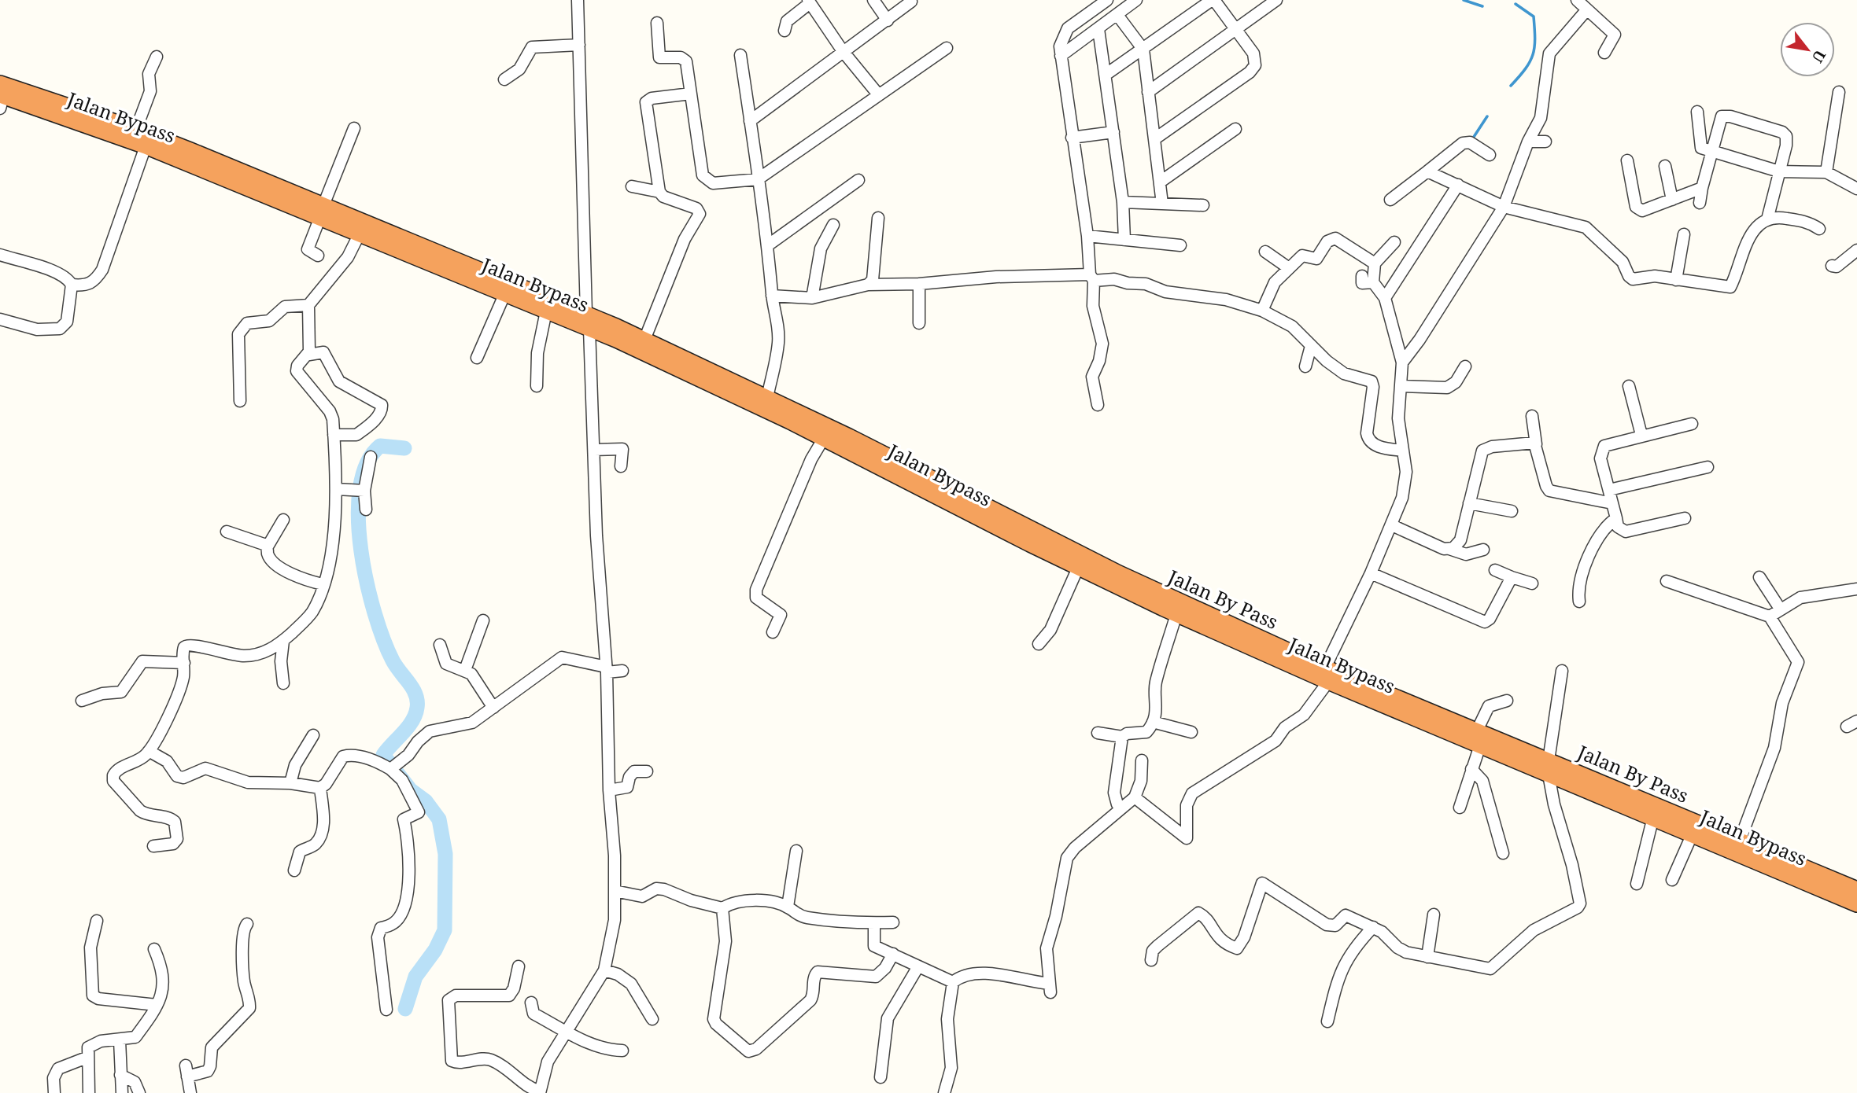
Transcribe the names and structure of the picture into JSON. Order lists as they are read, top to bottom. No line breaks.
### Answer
{"streets":{"highway":["Jalan Bypass","Jalan By Pass"]},"crossings":[["Jalan Bypass","Jalan By Pass"]],"north":"bottom right"}
